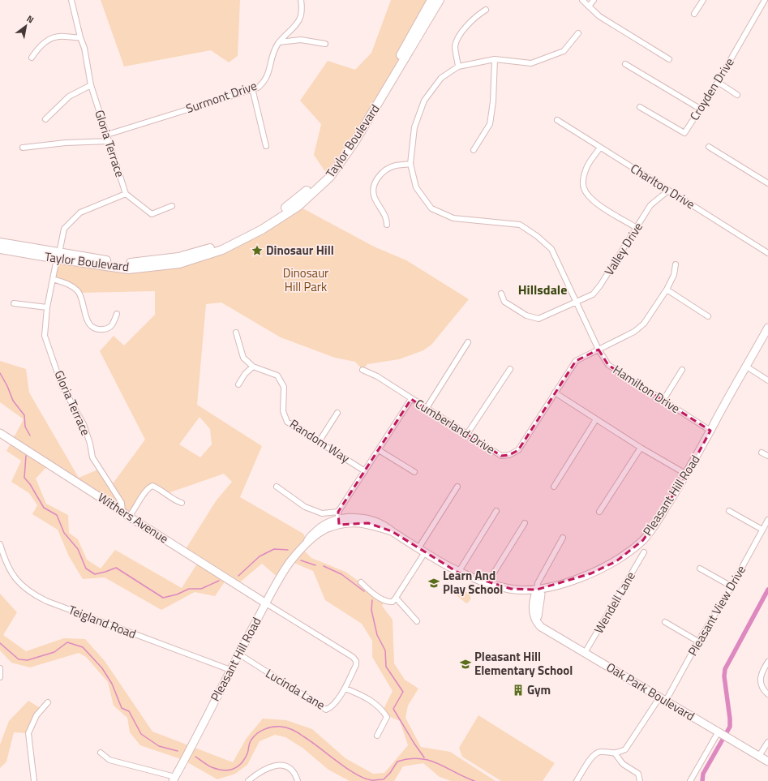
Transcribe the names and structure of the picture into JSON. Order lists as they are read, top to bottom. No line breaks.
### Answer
{"streets":{"main road":["Taylor Boulevard"],"street":["Croyden Drive","Surmont Drive","Gloria Terrace","Charlton Drive","Valley Drive","Hamilton Drive","Cumberland Drive","Random Way","Pleasant Hill Road","Withers Avenue","Wendell Lane","Pleasant View Drive","Teigland Road","Lucinda Lane","Oak Park Boulevard"]},"crossings":[["Surmont Drive","Gloria Terrace"],["Taylor Boulevard","Gloria Terrace"],["Gloria Terrace","Withers Avenue"],["Charlton Drive","Valley Drive"],["Valley Drive","Hamilton Drive"],["Hamilton Drive","Cumberland Drive"],["Hamilton Drive","Pleasant Hill Road"],["Cumberland Drive","Random Way"],["Cumberland Drive","Pleasant Hill Road"],["Pleasant Hill Road","Withers Avenue"],["Pleasant Hill Road","Teigland Road"],["Pleasant Hill Road","Lucinda Lane"],["Pleasant Hill Road","Oak Park Boulevard"],["Withers Avenue","Lucinda Lane"],["Wendell Lane","Oak Park Boulevard"],["Pleasant View Drive","Oak Park Boulevard"]],"districts":["Hillsdale"],"parks":["Dinosaur Hill Park"],"places":{"place":["Dinosaur Hill"],"school or university":["Learn And Play School","Pleasant Hill Elementary School"],"building":["Gym"]},"north":"top right"}
